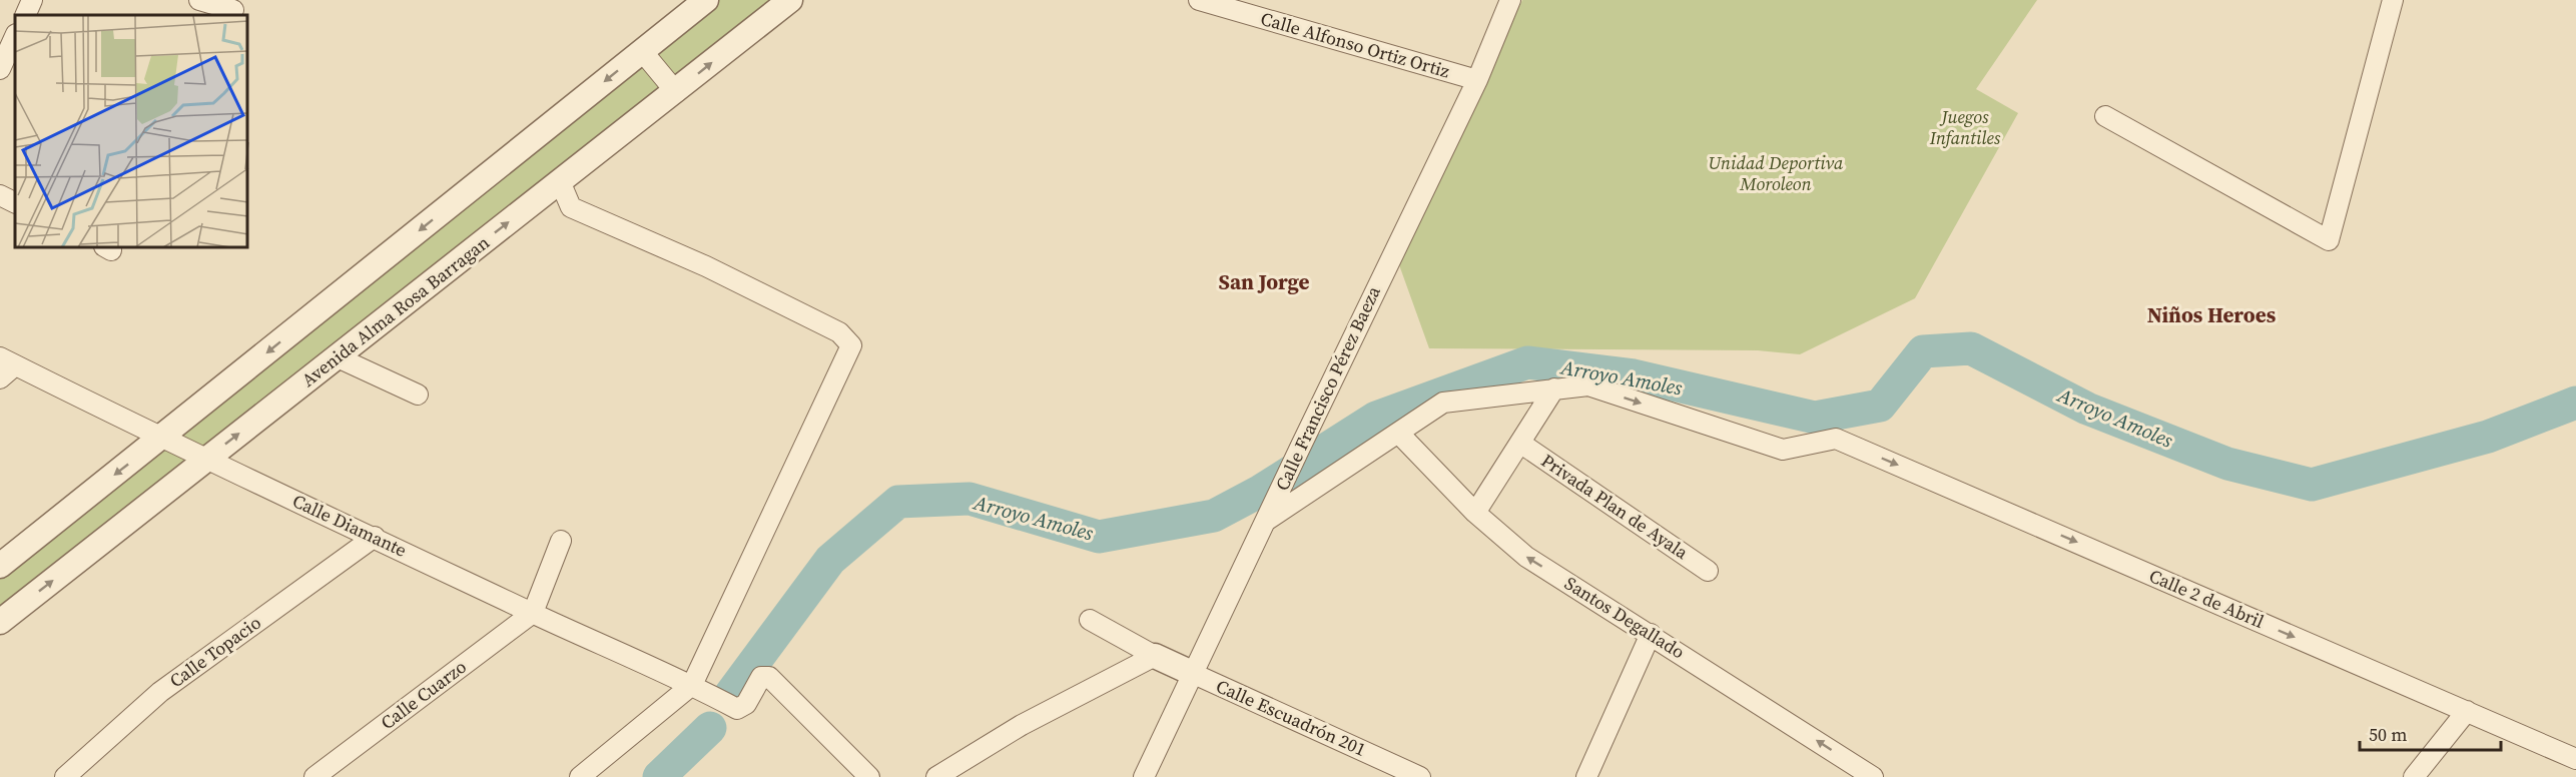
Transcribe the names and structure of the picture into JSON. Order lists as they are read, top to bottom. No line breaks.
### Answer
{"streets":{"street":["Calle Alfonso Ortiz Ortiz","Avenida Alma Rosa Barragan","Calle Francisco Pérez Baeza","Privada Plan de Ayala","Calle Diamante","Calle 2 de Abril","Santos Degallado","Calle Topacio","Calle Cuarzo","Calle Escuadrón 201"]},"crossings":[["Calle Alfonso Ortiz Ortiz","Calle Francisco Pérez Baeza"],["Avenida Alma Rosa Barragan","Calle Diamante"],["Calle Francisco Pérez Baeza","Calle Escuadrón 201"],["Calle Diamante","Calle Topacio"],["Calle Diamante","Calle Cuarzo"]],"one_way":["Calle 2 de Abril","Santos Degallado"],"districts":["San Jorge","Niños Heroes"],"water":["Arroyo Amoles"],"parks":["Juegos Infantiles","Unidad Deportiva Moroleon"],"scale_bar":"50 m"}
